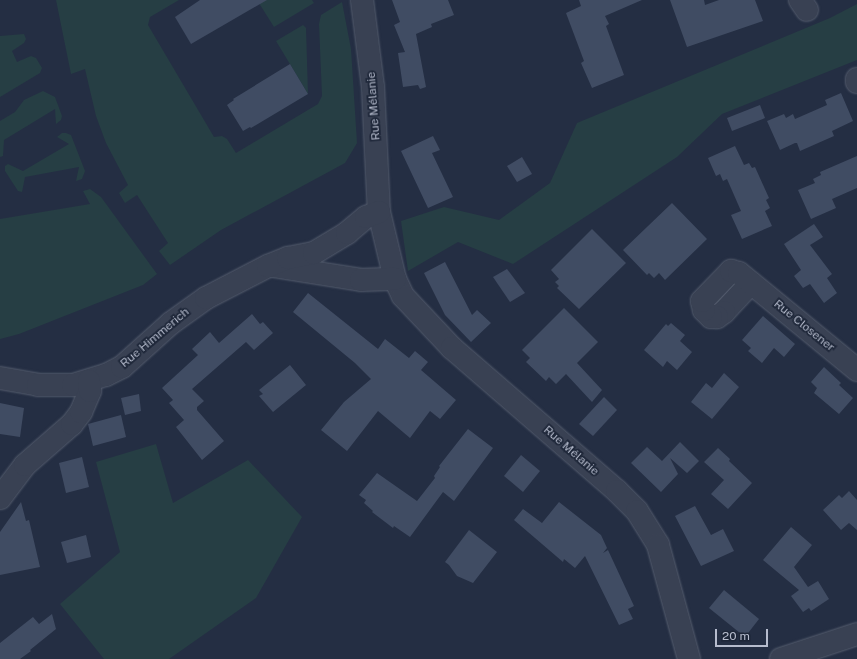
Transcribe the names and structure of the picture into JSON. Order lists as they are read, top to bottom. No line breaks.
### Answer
{"streets":{"street":["Rue Mélanie","Rue Closener","Rue Himmerich"]},"crossings":[["Rue Mélanie","Rue Himmerich"]],"scale_bar":"20 m"}
